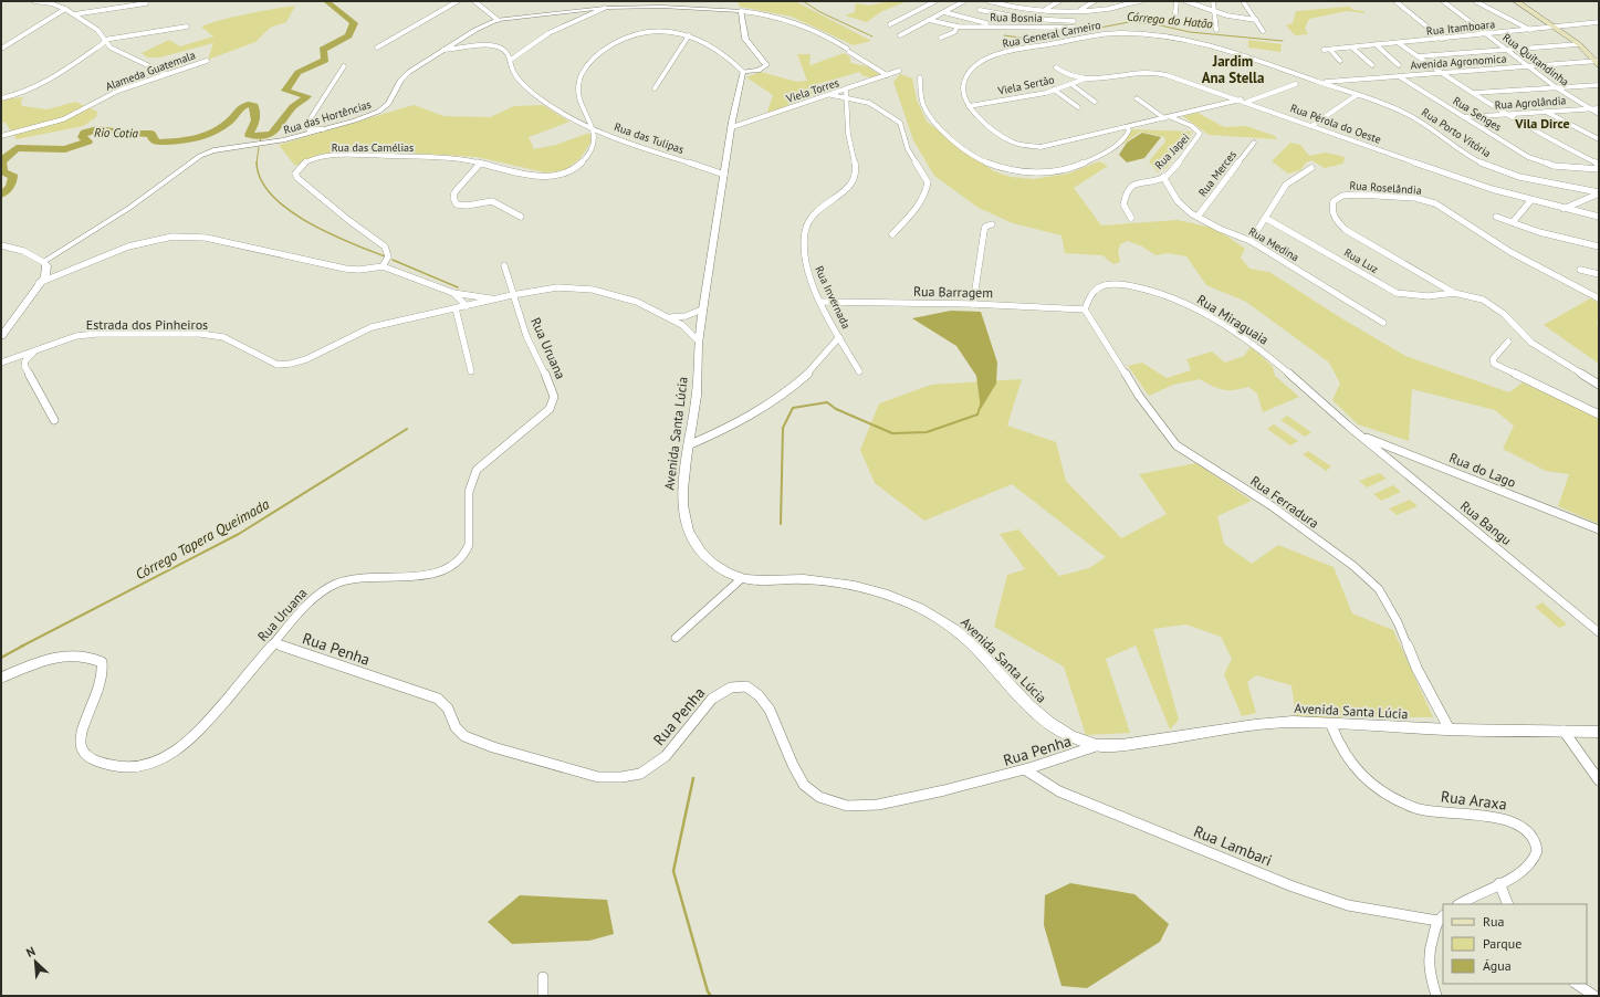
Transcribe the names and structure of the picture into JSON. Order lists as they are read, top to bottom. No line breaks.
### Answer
{"streets":{"street":["Rua Bosnia","Rua Itamboara","Rua General Carneiro","Rua Quitandinha","Avenida Agronomica","Alameda Guatemala","Viela Sertão","Viela Torres","Rua Agrolândia","Rua Senges","Rua das Hortências","Rua Pérola do Oeste","Rua Porto Vitória","Rua das Tulipas","Rua das Camélias","Rua Japei","Rua Merces","Rua Roselândia","Rua Medina","Rua Luz","Rua Barragem","Rua Invernada","Rua Miraguaia","Estrada dos Pinheiros","Rua Uruana","Avenida Santa Lúcia","Rua do Lago","Rua Ferradura","Rua Bangu","Rua Penha","Rua Araxa","Rua Lambari"]},"crossings":[["Rua Itamboara","Rua Quitandinha"],["Rua General Carneiro","Avenida Agronomica"],["Rua General Carneiro","Viela Sertão"],["Rua General Carneiro","Rua Porto Vitória"],["Rua Quitandinha","Avenida Agronomica"],["Rua Quitandinha","Rua Agrolândia"],["Avenida Agronomica","Rua Senges"],["Viela Sertão","Rua Pérola do Oeste"],["Viela Torres","Rua das Hortências"],["Viela Torres","Rua Invernada"],["Viela Torres","Avenida Santa Lúcia"],["Rua Agrolândia","Rua Senges"],["Rua das Hortências","Rua das Tulipas"],["Rua das Tulipas","Rua das Camélias"],["Rua das Tulipas","Avenida Santa Lúcia"],["Rua das Camélias","Avenida Santa Lúcia"],["Rua Japei","Rua Medina"],["Rua Merces","Rua Medina"],["Rua Roselândia","Rua Luz"],["Rua Barragem","Rua Invernada"],["Rua Barragem","Rua Miraguaia"],["Rua Barragem","Rua Ferradura"],["Rua Miraguaia","Rua do Lago"],["Rua Miraguaia","Rua Ferradura"],["Rua Miraguaia","Rua Bangu"],["Estrada dos Pinheiros","Rua Uruana"],["Estrada dos Pinheiros","Avenida Santa Lúcia"],["Rua Uruana","Rua Penha"],["Avenida Santa Lúcia","Rua Ferradura"],["Avenida Santa Lúcia","Rua Penha"],["Avenida Santa Lúcia","Rua Araxa"],["Rua do Lago","Rua Bangu"],["Rua Penha","Rua Lambari"]],"districts":["Jardim Ana Stella","Vila Dirce"],"water":["Córrego do Hatão","Rio Cotia","Córrego Tapera Queimada"],"legend":["Rua","Parque","Água"],"north":"top left"}
